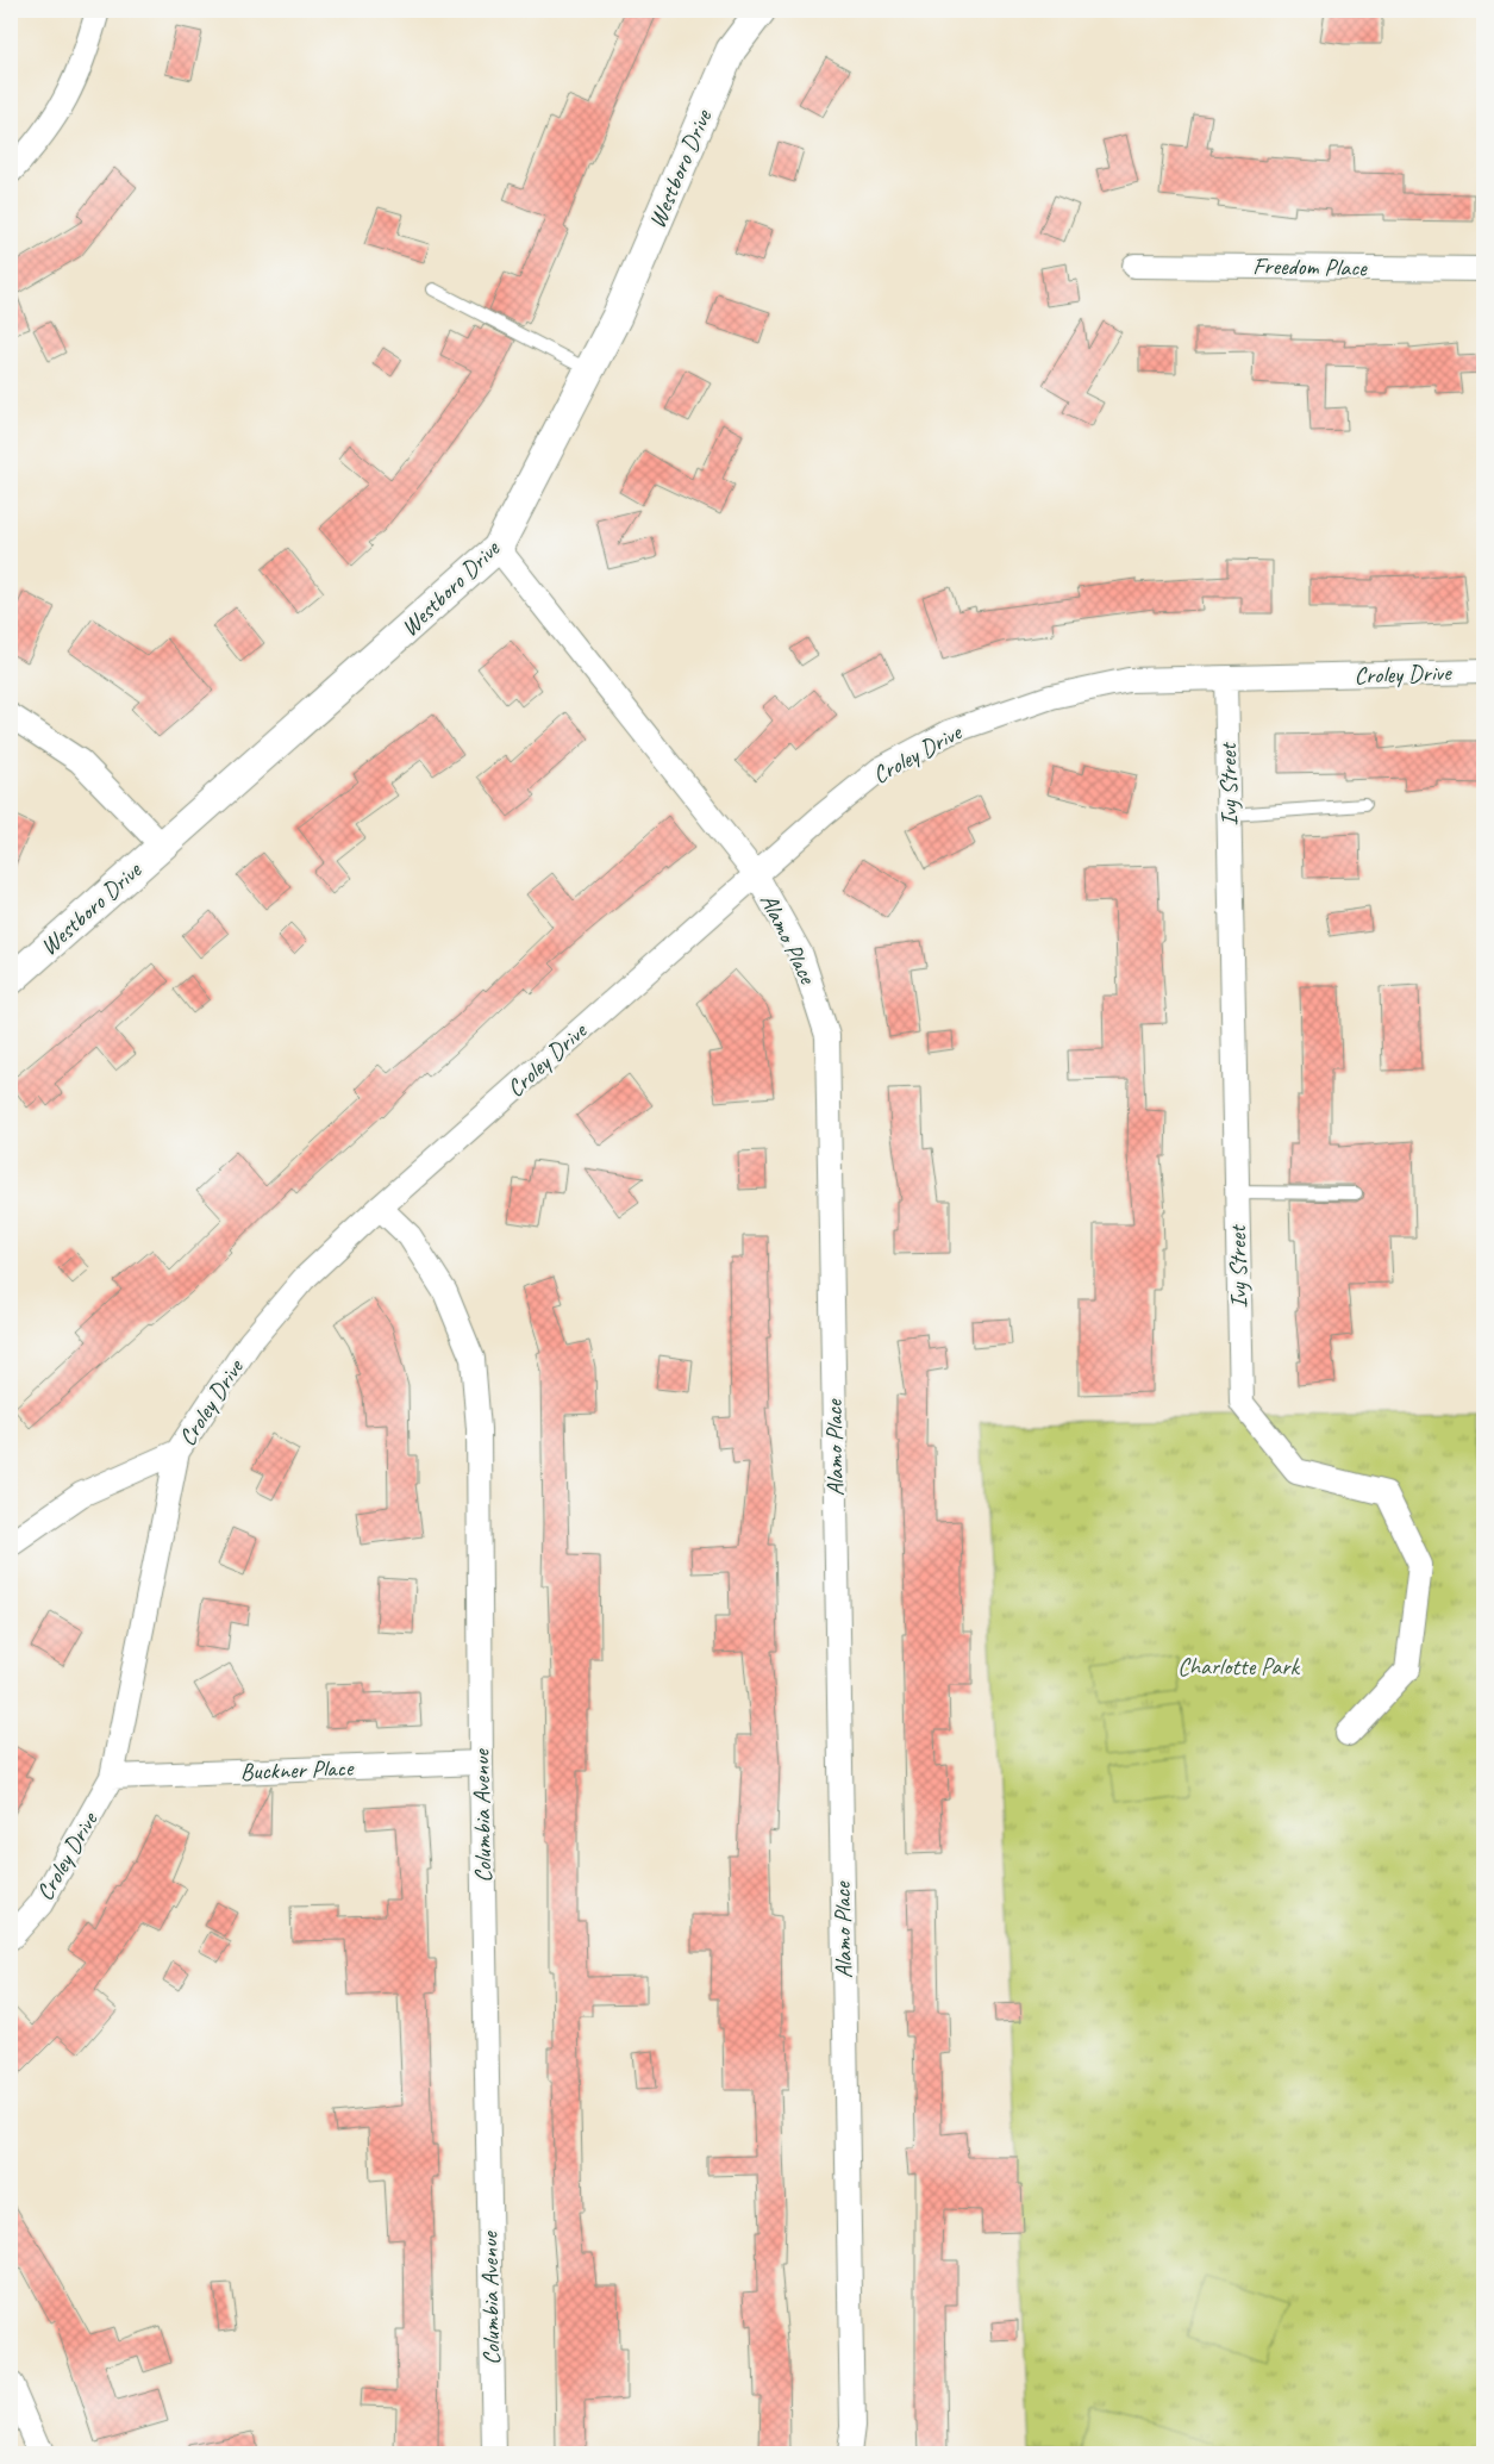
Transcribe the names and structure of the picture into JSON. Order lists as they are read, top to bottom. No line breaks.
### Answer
{"streets":{"street":["Westboro Drive","Freedom Place","Croley Drive","Ivy Street","Alamo Place","Buckner Place","Columbia Avenue"]},"crossings":[["Westboro Drive","Alamo Place"],["Croley Drive","Ivy Street"],["Croley Drive","Alamo Place"],["Croley Drive","Buckner Place"],["Croley Drive","Columbia Avenue"],["Buckner Place","Columbia Avenue"]],"parks":["Charlotte Park"]}
